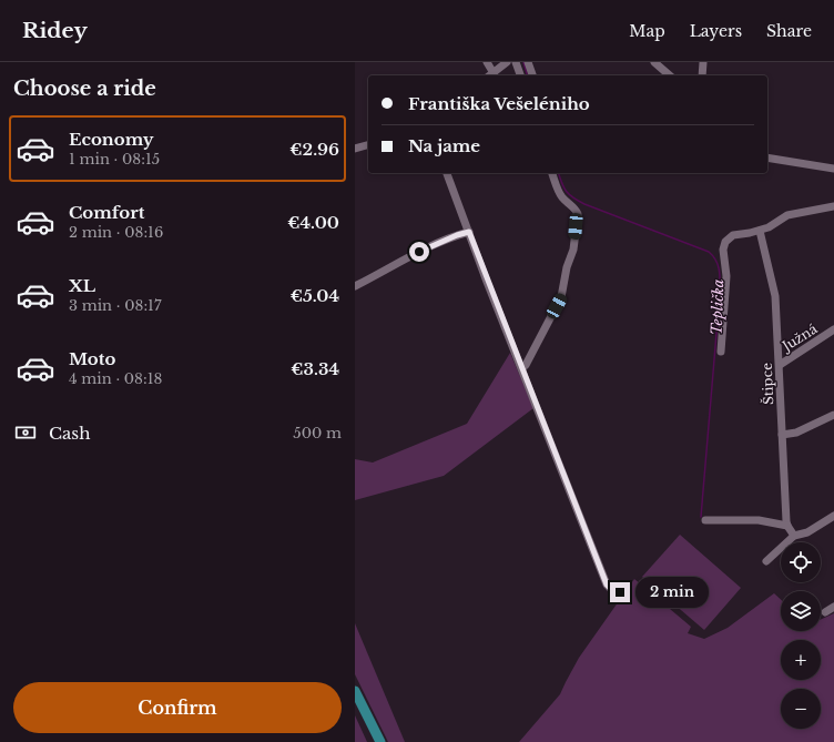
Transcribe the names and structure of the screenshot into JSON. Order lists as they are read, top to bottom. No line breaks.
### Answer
{"streets":{"street":["Južná","Štipce"]},"crossings":[["Južná","Štipce"]],"water":["Teplička"],"page":{"header":"Ridey","nav":["Map","Layers","Share"],"heading":"Choose a ride","banner":["Františka Vešeléniho","Na jame"],"list":[{"name":"Economy","note":"1 min · 08:15","value":"€2.96"},{"name":"Comfort","note":"2 min · 08:16","value":"€4.00"},{"name":"XL","note":"3 min · 08:17","value":"€5.04"},{"name":"Moto","note":"4 min · 08:18","value":"€3.34"}],"pay":["Cash","500 m"],"map_buttons":["+","−"],"bubble":"2 min","buttons":"Confirm"}}
